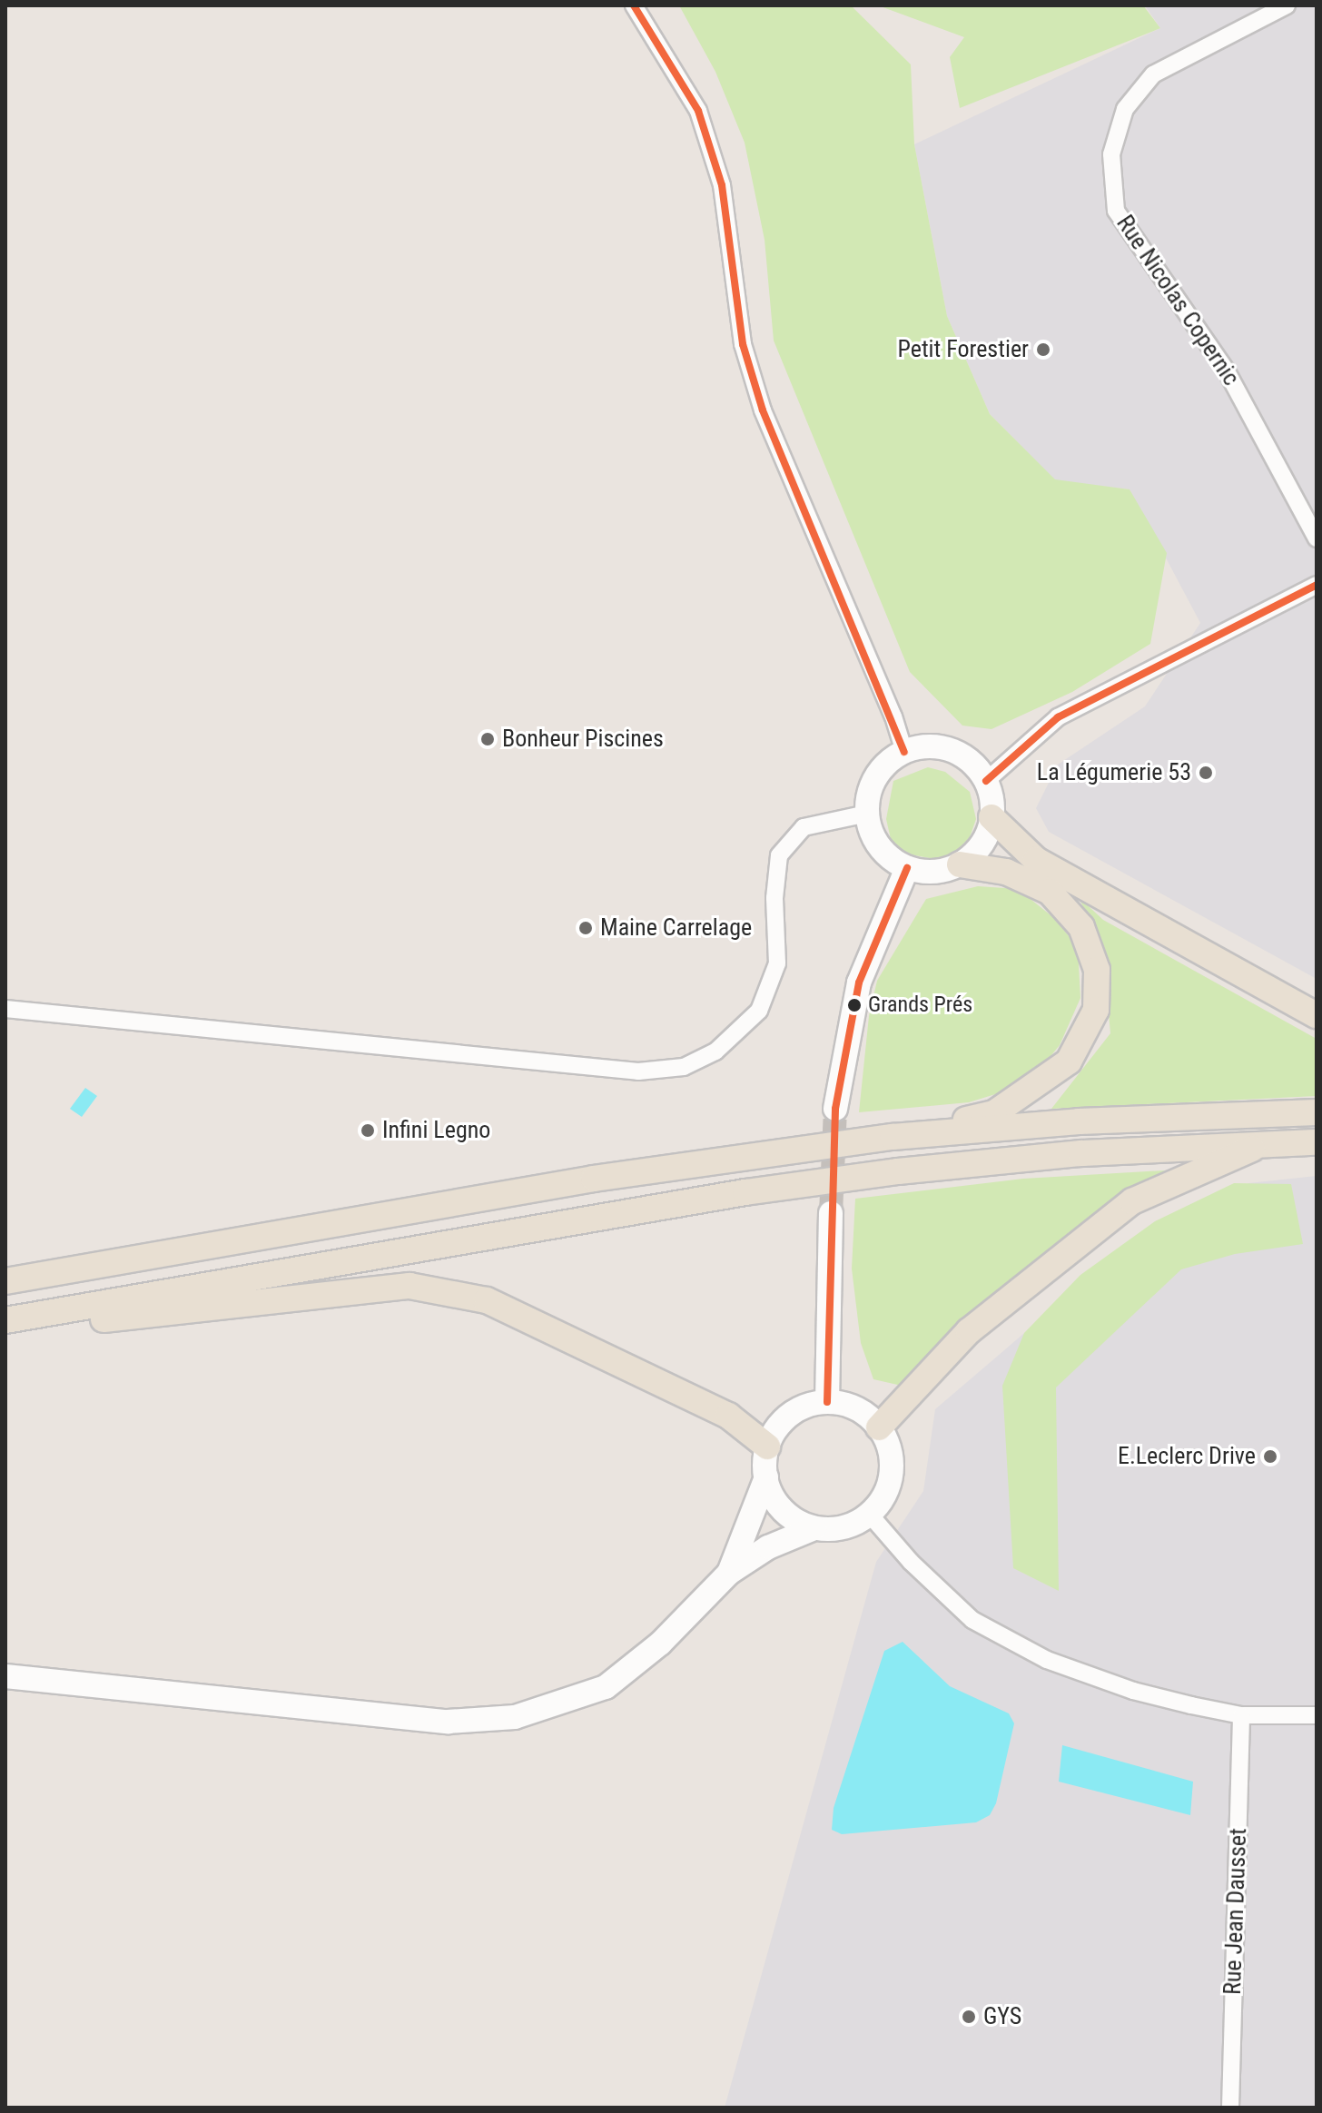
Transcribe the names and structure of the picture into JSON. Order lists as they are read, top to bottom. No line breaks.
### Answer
{"streets":{"street":["Rue Nicolas Copernic","Rue Jean Dausset"]},"places":["Petit Forestier","Bonheur Piscines","La Légumerie 53","Maine Carrelage","Grands Prés","Infini Legno","E.Leclerc Drive","GYS"]}
